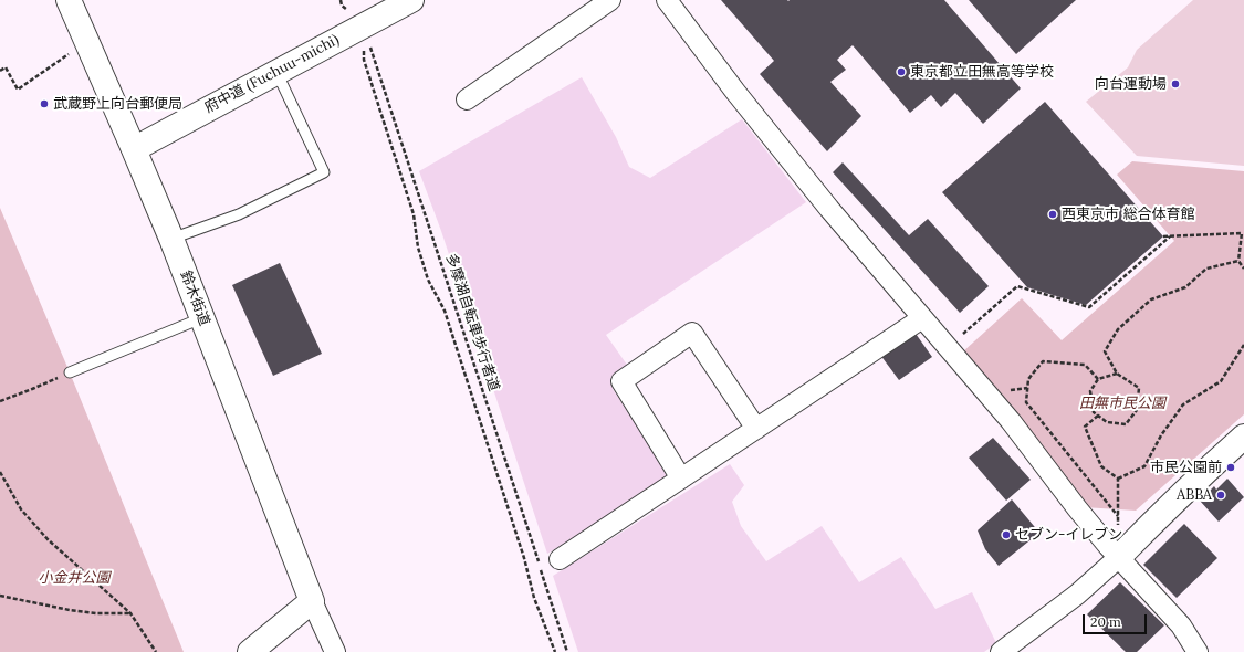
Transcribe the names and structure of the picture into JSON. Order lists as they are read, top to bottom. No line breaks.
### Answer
{"streets":{"street":["府中道 (Fuchuu-michi)","鈴木街道"],"path":["多摩湖自転車歩行者道"]},"crossings":[["府中道 (Fuchuu-michi)","鈴木街道"],["府中道 (Fuchuu-michi)","多摩湖自転車歩行者道"]],"parks":["田無市民公園","小金井公園"],"places":["東京都立田無高等学校","向台運動場","武蔵野上向台郵便局","西東京市 総合体育館","市民公園前","ABBA","セブン-イレブン"],"scale_bar":"20 m"}
